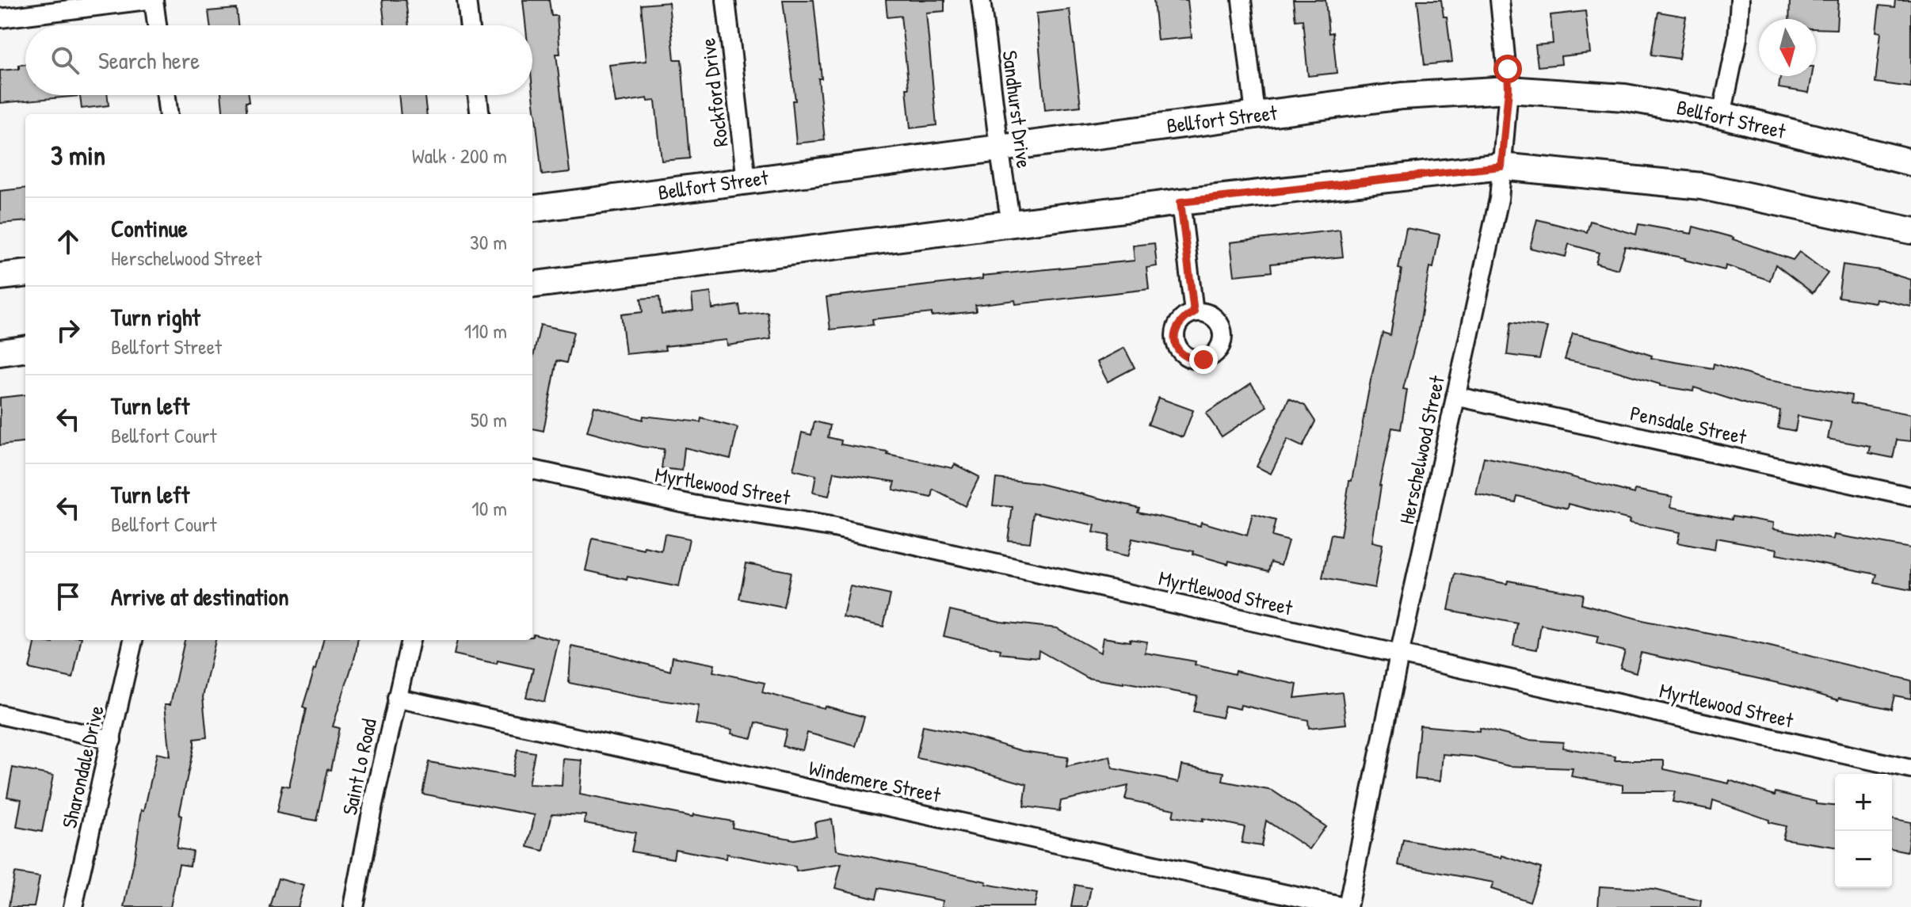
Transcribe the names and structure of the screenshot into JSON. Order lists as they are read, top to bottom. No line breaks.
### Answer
{"streets":{"main road":["Bellfort Street"],"street":["Rockford Drive","Sandhurst Drive","Pensdale Street","Herschelwood Street","Myrtlewood Street","Sharondale Drive","Saint Lo Road","Windemere Street"]},"crossings":[["Rockford Drive","Bellfort Street"],["Sandhurst Drive","Bellfort Street"],["Bellfort Street","Herschelwood Street"],["Pensdale Street","Herschelwood Street"],["Herschelwood Street","Myrtlewood Street"],["Herschelwood Street","Windemere Street"],["Saint Lo Road","Windemere Street"]],"north":"bottom","page":{"search":"Search here","heading":["3 min","Walk · 200 m"],"list":[["Continue","Herschelwood Street","30 m"],["Turn right","Bellfort Street","110 m"],["Turn left","Bellfort Court","50 m"],["Turn left","Bellfort Court","10 m"],"Arrive at destination"],"map_buttons":["+","−"]}}
